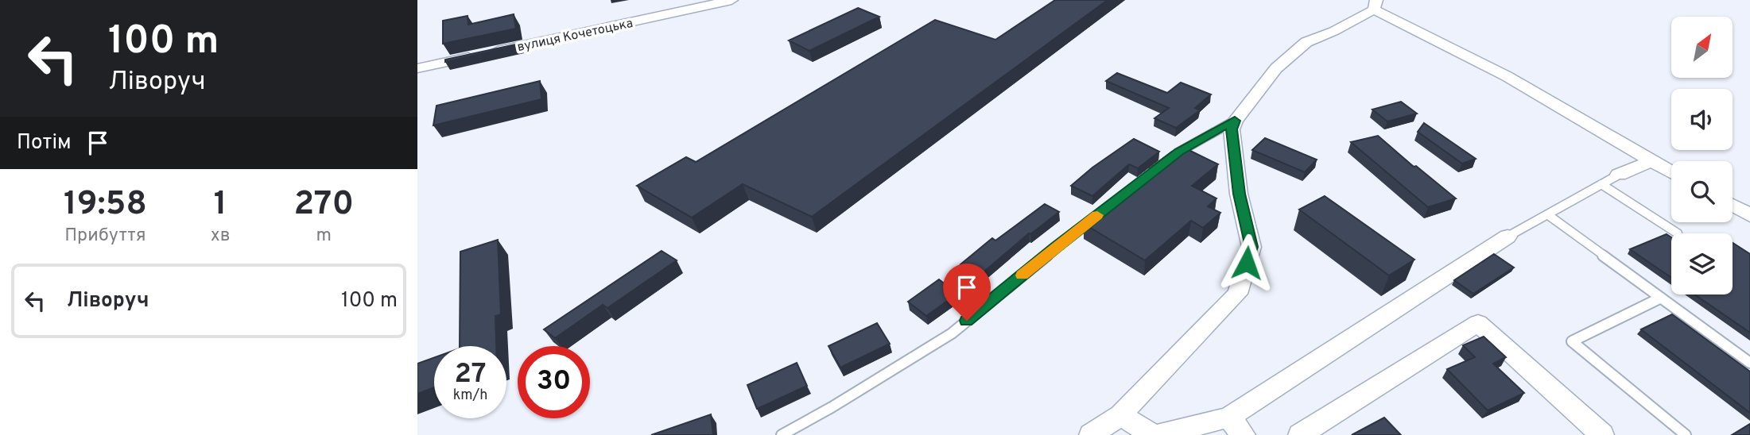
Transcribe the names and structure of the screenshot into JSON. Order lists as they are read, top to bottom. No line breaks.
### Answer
{"streets":{"street":["вулиця Кочетоцька"]},"north":"top right","page":{"turn":["100 m","Ліворуч"],"then":"Потім","eta":["19:58","Прибуття","1","хв","270","m"],"list":[{"name":"Ліворуч","value":"100 m"}],"speed":"27 km/h","limit":"30"}}
